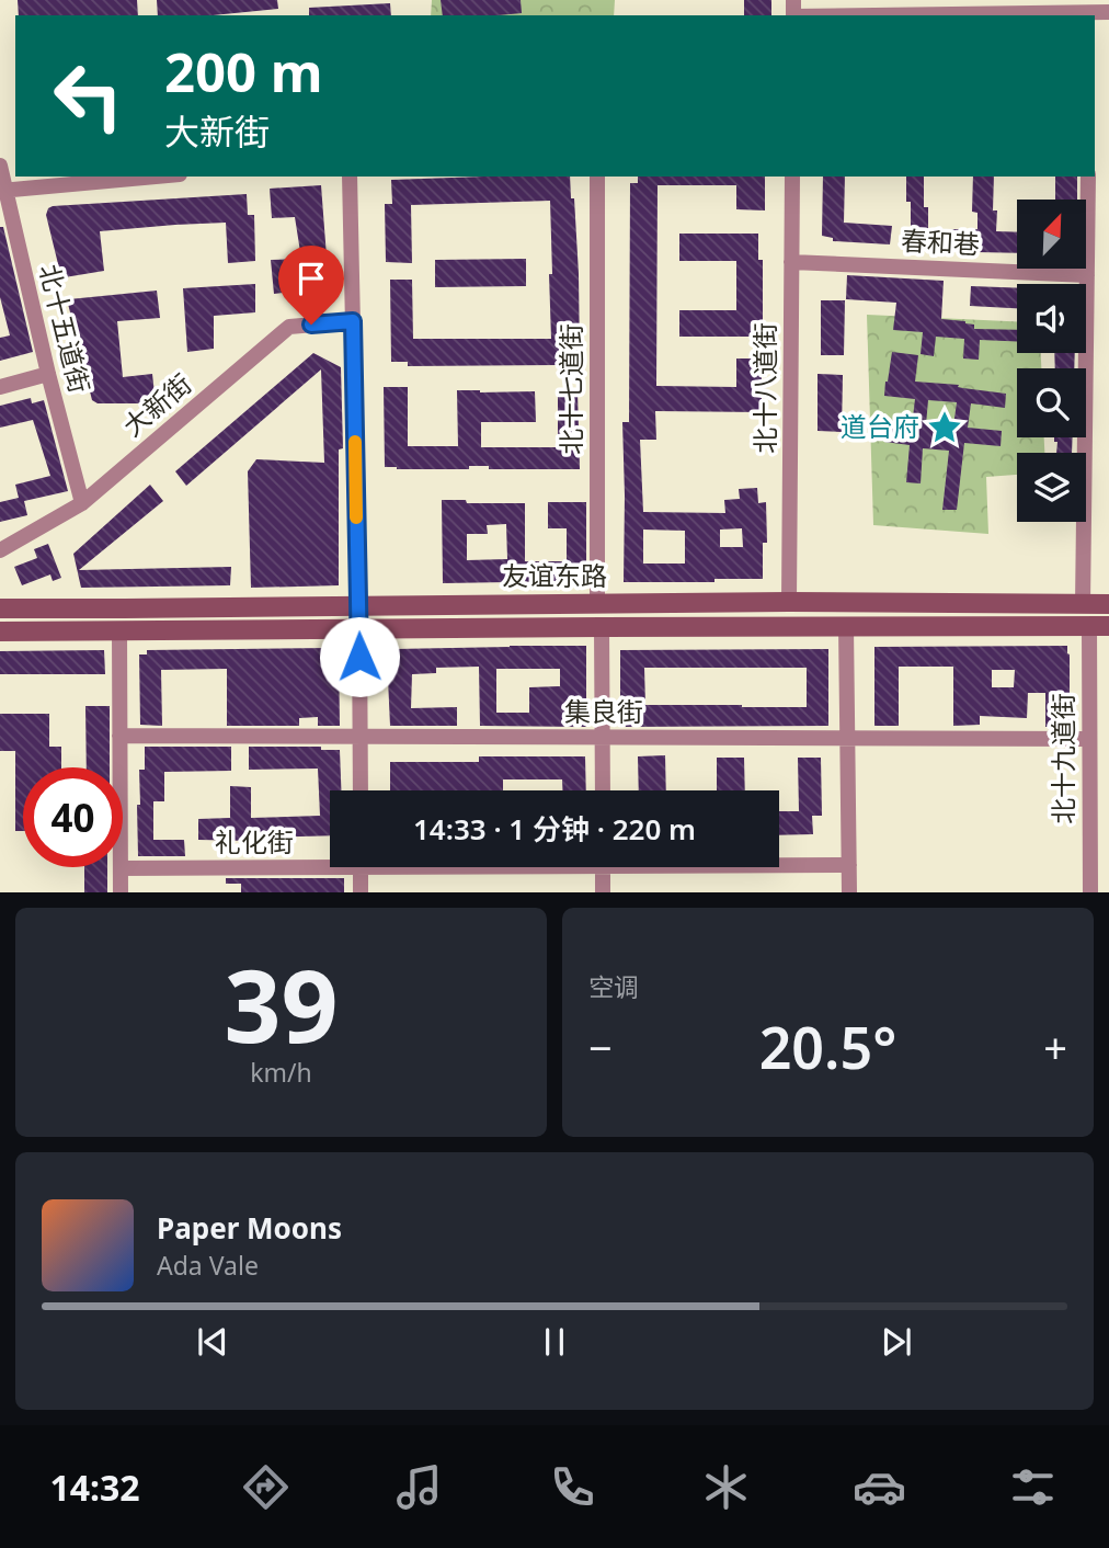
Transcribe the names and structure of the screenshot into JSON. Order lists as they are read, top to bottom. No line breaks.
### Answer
{"streets":{"highway":["友谊东路"],"street":["春和巷","北十五道街","北十八道街","北十七道街","大新街","集良街","北十九道街","礼化街"]},"crossings":[["春和巷","北十八道街"],["北十五道街","大新街"],["北十八道街","友谊东路"],["北十七道街","友谊东路"],["友谊东路","北十九道街"],["集良街","北十九道街"]],"places":{"place":["道台府"]},"north":"top right","page":{"turn":["200 m","大新街"],"limit":"40","trip":"14:33 · 1 分钟 · 220 m","tile":[["39","km/h"],"空调"],"heat":["−","20.5°","+"],"song":["Paper Moons","Ada Vale"],"tabs":"14:32"}}
